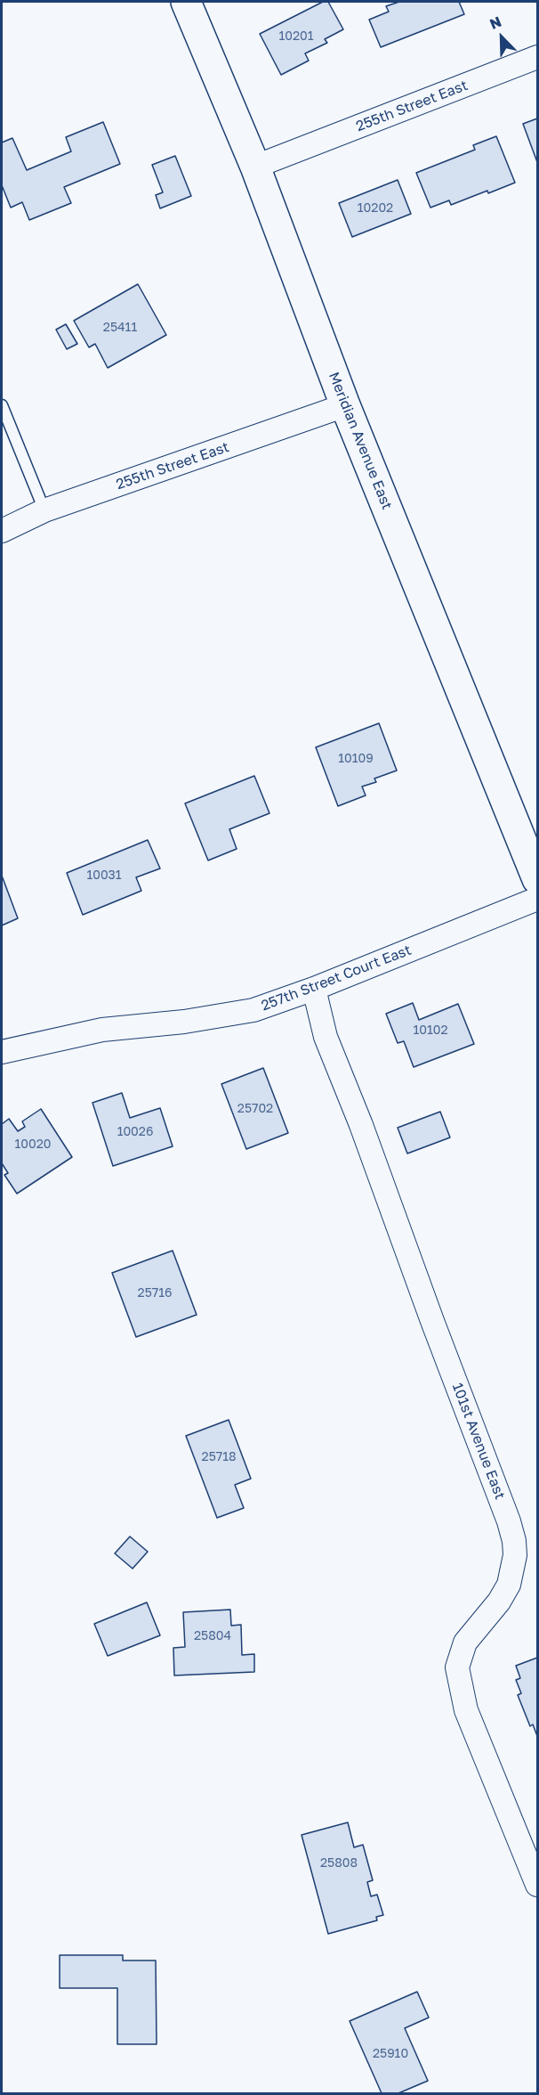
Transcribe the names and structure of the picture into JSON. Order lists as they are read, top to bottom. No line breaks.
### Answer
{"streets":{"main road":["Meridian Avenue East"],"street":["255th Street East","257th Street Court East","101st Avenue East"]},"crossings":[["255th Street East","Meridian Avenue East"],["257th Street Court East","101st Avenue East"]],"house_numbers":["10201","10202","25411","10109","10031","10102","25702","10026","10020","25716","25718","25804","25808","25910"],"north":"top left"}
